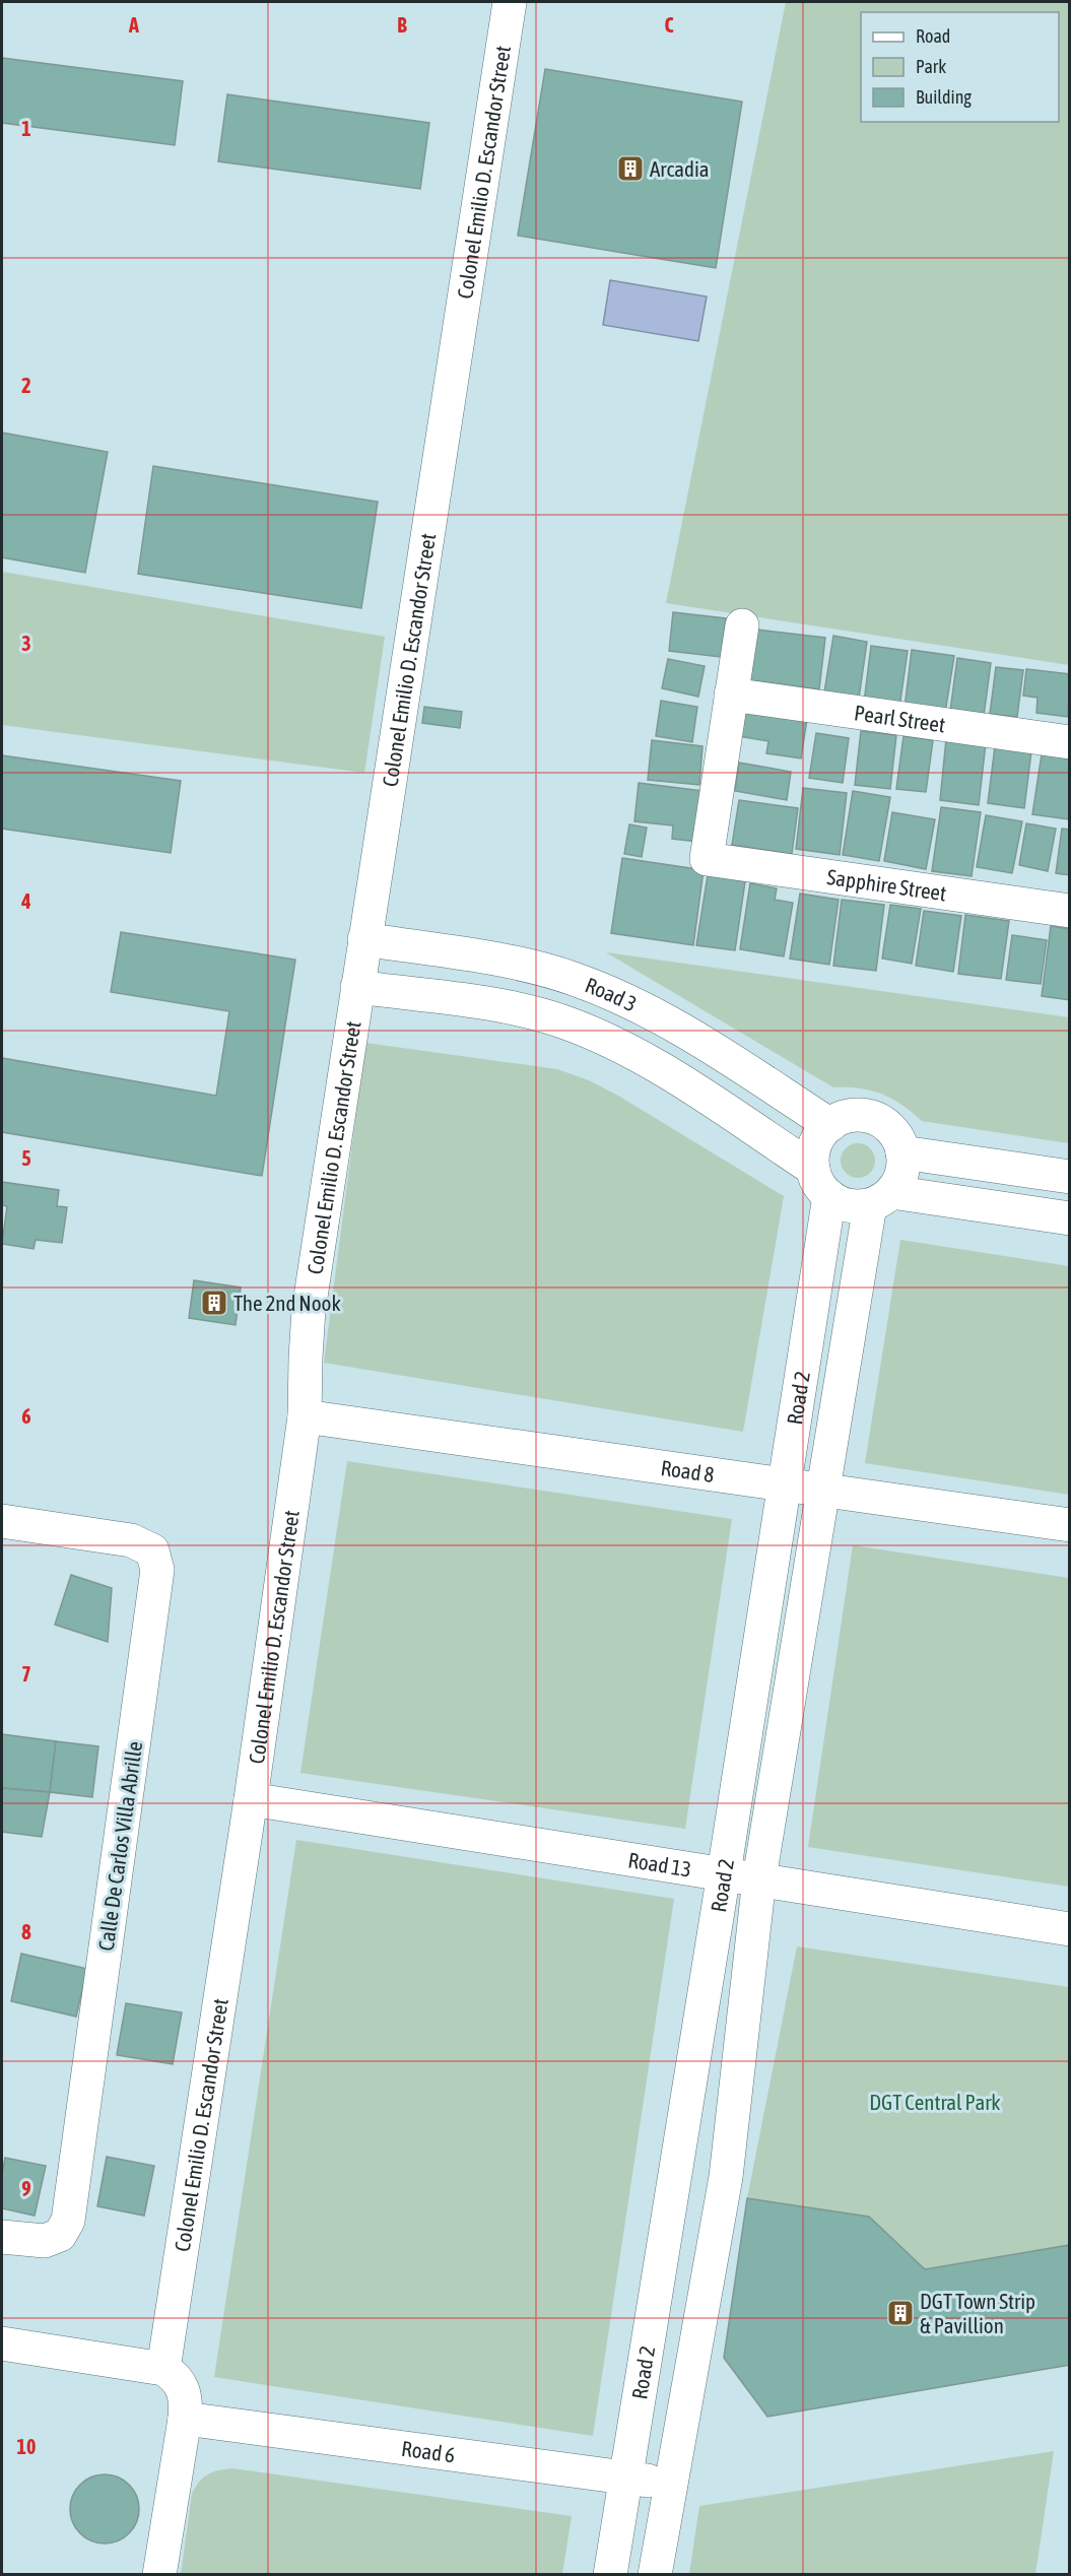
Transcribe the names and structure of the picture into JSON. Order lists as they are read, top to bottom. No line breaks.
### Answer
{"streets":{"street":["Colonel Emilio D. Escandor Street","Pearl Street","Sapphire Street","Road 3","Road 2","Road 8","Calle De Carlos Villa Abrille","Road 13","Road 6"]},"crossings":[["Colonel Emilio D. Escandor Street","Road 3"],["Colonel Emilio D. Escandor Street","Road 8"],["Colonel Emilio D. Escandor Street","Road 13"],["Pearl Street","Sapphire Street"],["Road 3","Road 2"],["Road 2","Road 8"],["Road 2","Road 13"],["Road 2","Road 6"]],"parks":["DGT Central Park"],"places":{"building":["Arcadia","The 2nd Nook","DGT Town Strip & Pavillion"]},"legend":["Road","Park","Building"],"grid":{"columns":["A","B","C"],"rows":["1","2","3","4","5","6","7","8","9","10"]}}
